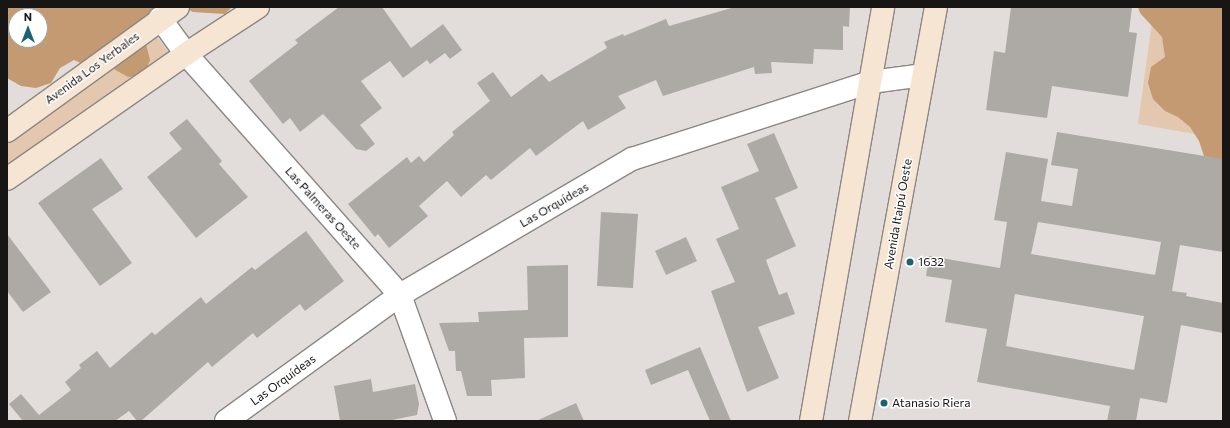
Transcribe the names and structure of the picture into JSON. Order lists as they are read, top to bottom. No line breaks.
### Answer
{"streets":{"street":["Avenida Los Yerbales","Las Orquídeas","Las Palmeras Oeste","Avenida Itaipú Oeste"]},"crossings":[["Avenida Los Yerbales","Las Palmeras Oeste"],["Las Orquídeas","Las Palmeras Oeste"],["Las Orquídeas","Avenida Itaipú Oeste"]],"places":["1632","Atanasio Riera"],"north":"top"}
